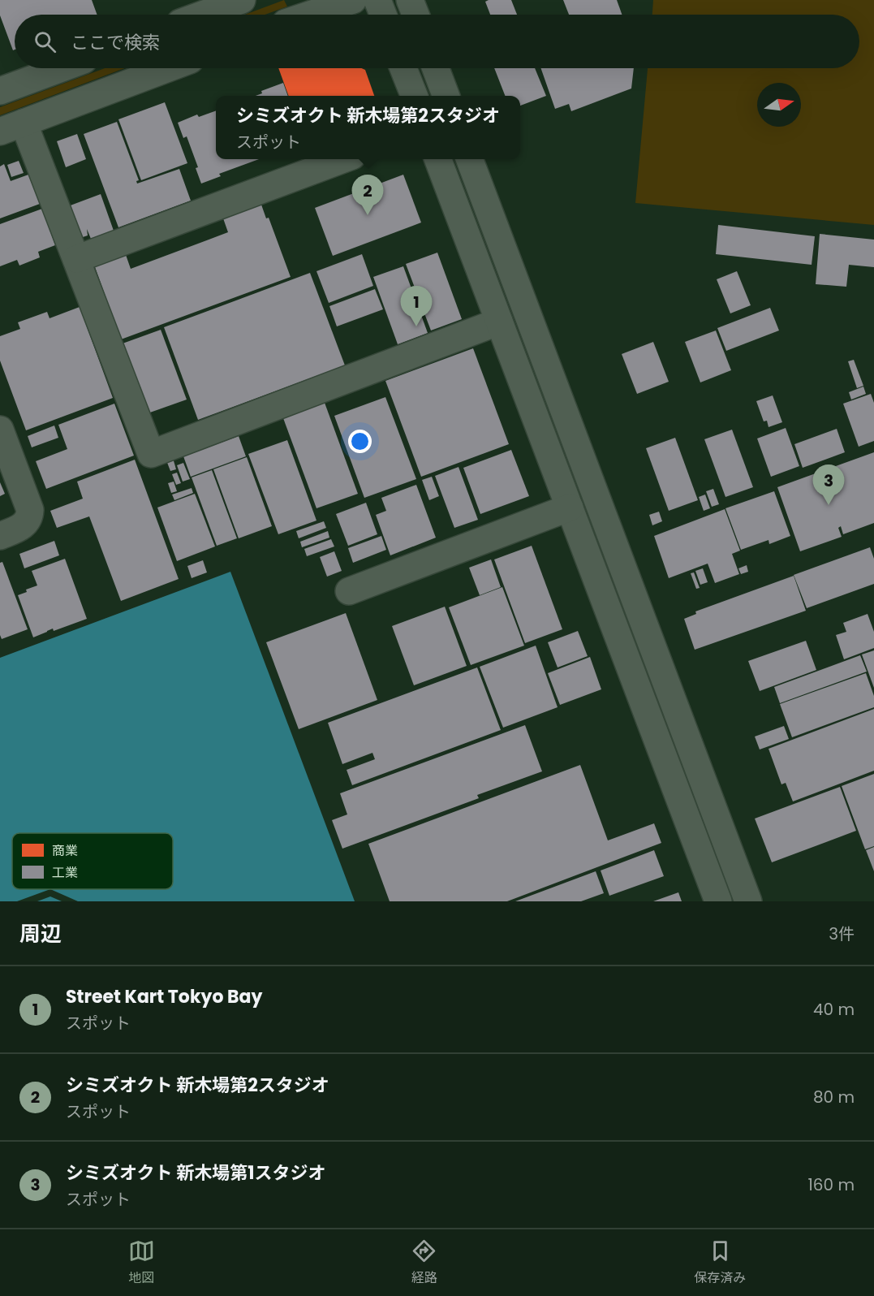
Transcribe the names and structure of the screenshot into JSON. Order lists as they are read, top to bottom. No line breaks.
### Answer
{"legend":["商業","工業"],"north":"right","page":{"search":"ここで検索","popup":["シミズオクト 新木場第2スタジオ","スポット"],"pins":["2","1","3"],"heading":["周辺","3件"],"list":[{"mark":"1","name":"Street Kart Tokyo Bay","note":"スポット","value":"40 m"},{"mark":"2","name":"シミズオクト 新木場第2スタジオ","note":"スポット","value":"80 m"},{"mark":"3","name":"シミズオクト 新木場第1スタジオ","note":"スポット","value":"160 m"}],"nav":["地図","経路","保存済み"]}}
